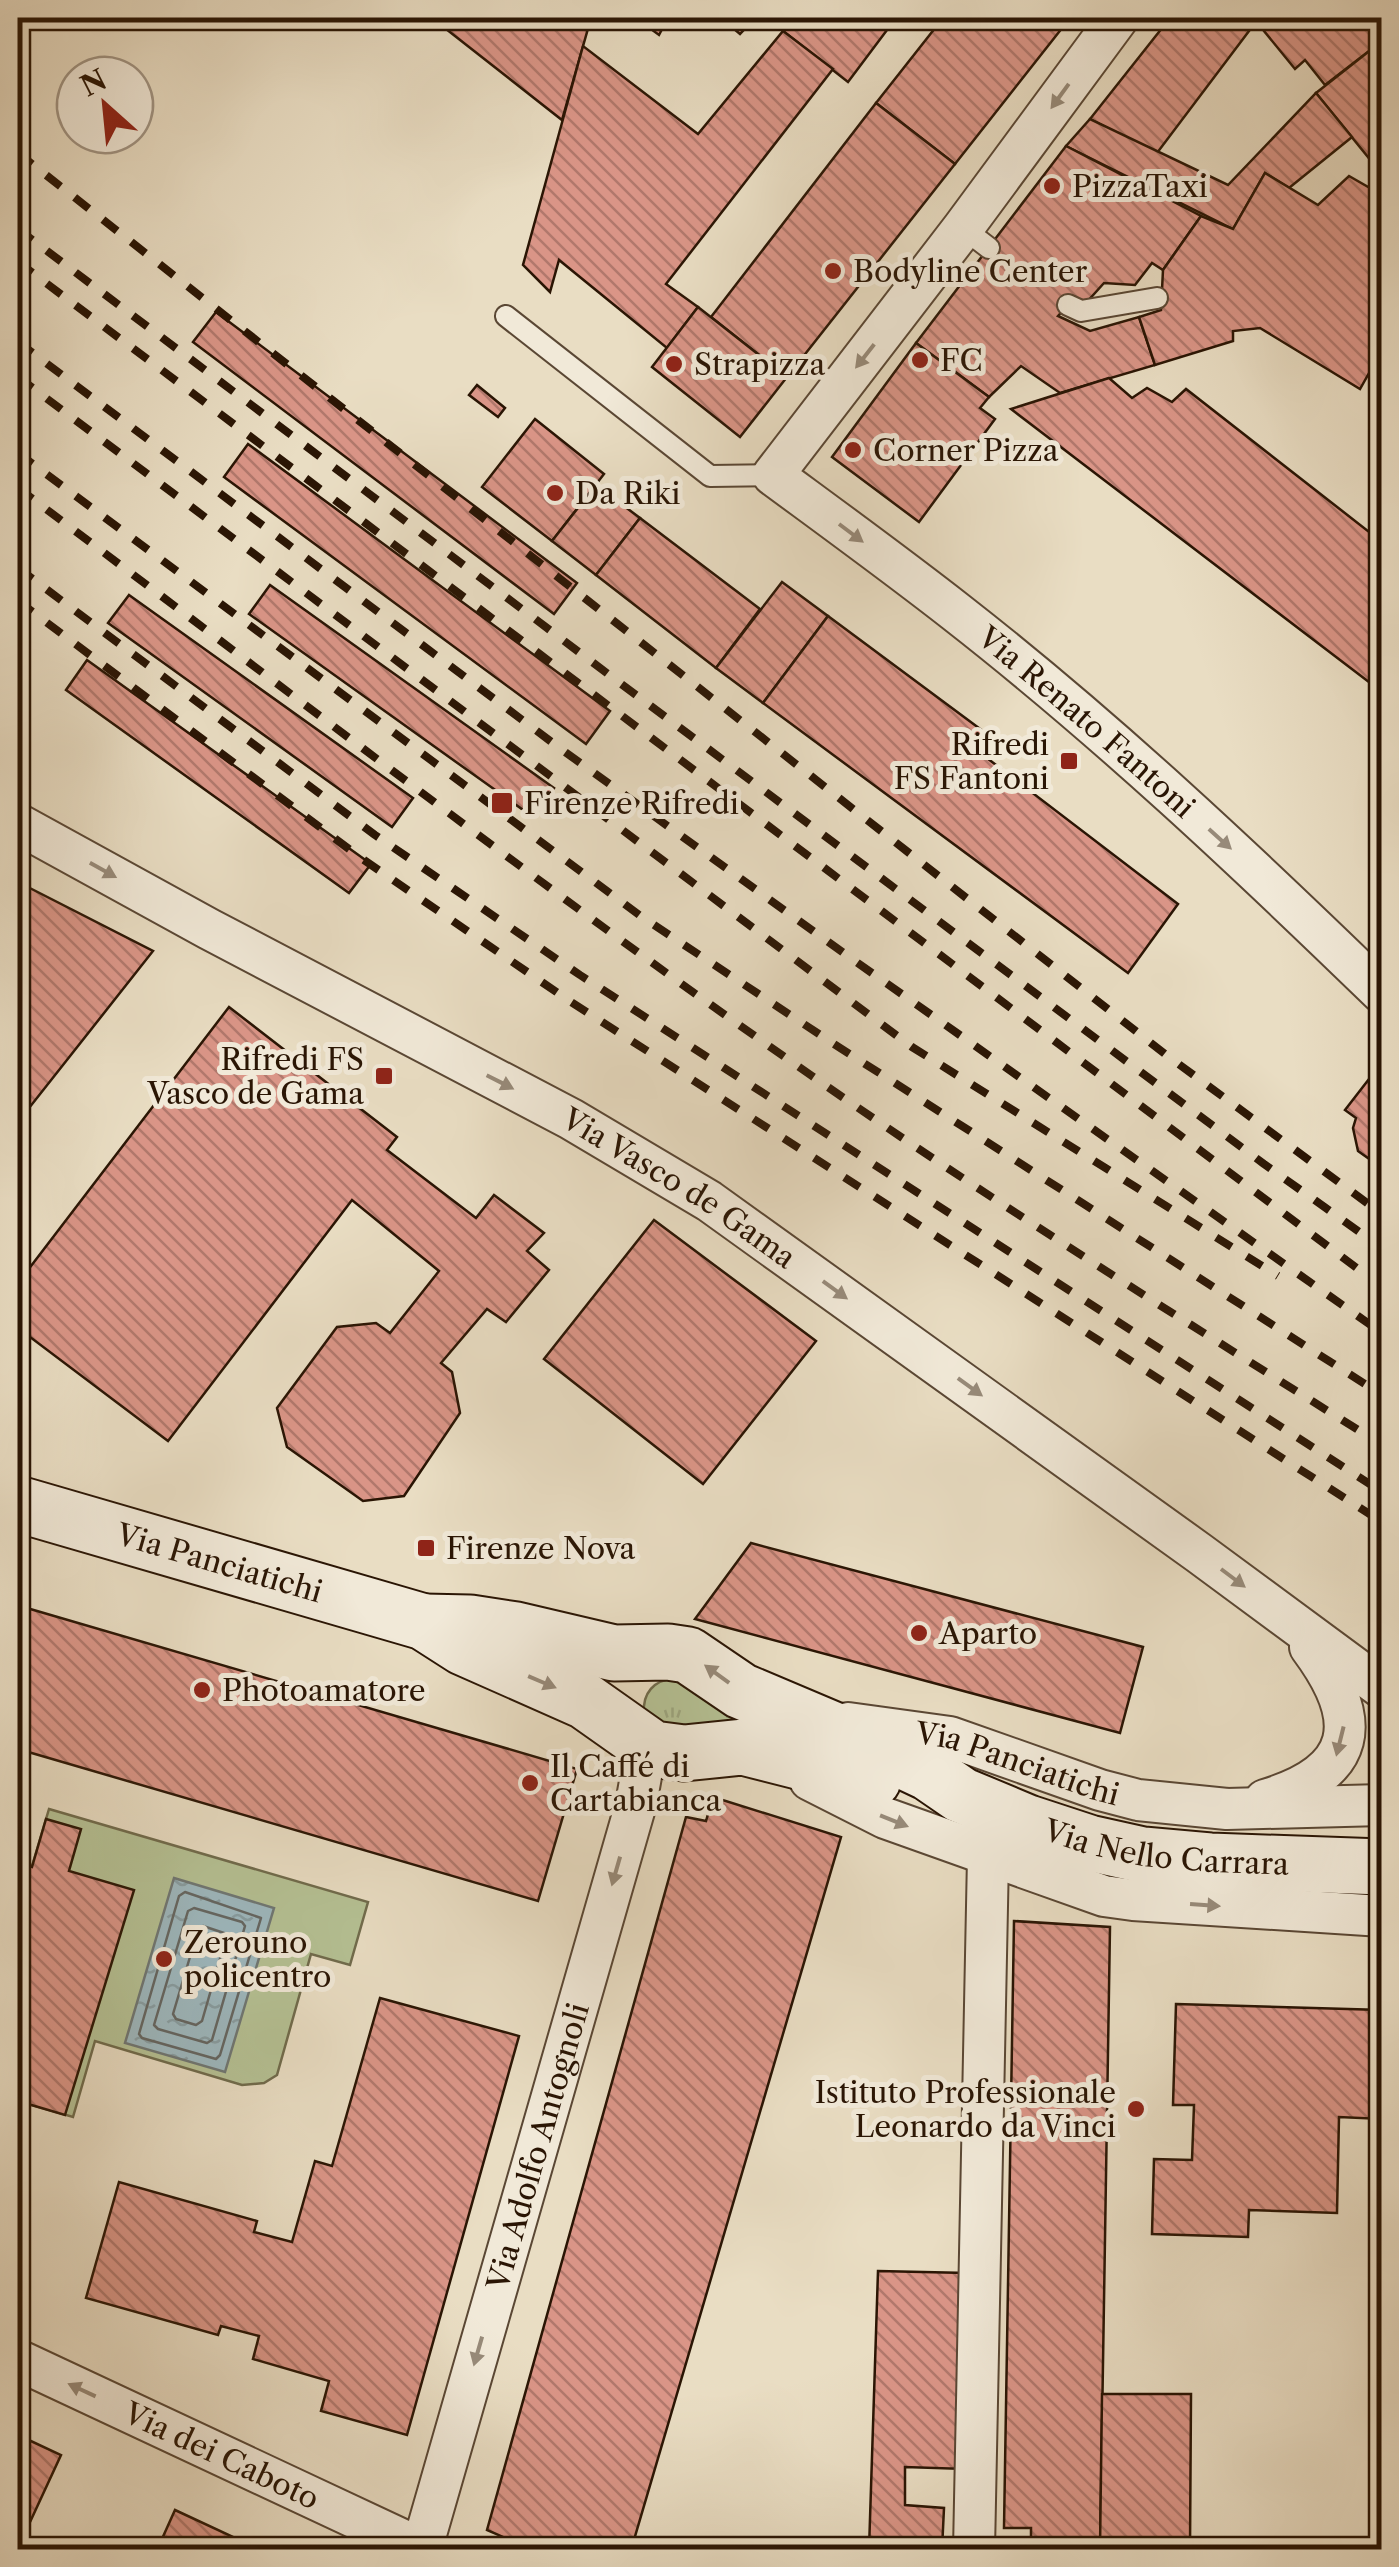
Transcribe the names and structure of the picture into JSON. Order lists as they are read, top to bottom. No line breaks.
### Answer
{"streets":{"main road":["Via Panciatichi","Via Nello Carrara"],"street":["Via Renato Fantoni","Via Vasco de Gama","Via Adolfo Antognoli","Via dei Caboto"]},"crossings":[["Via Vasco de Gama","Via Panciatichi"],["Via Panciatichi","Via Nello Carrara"],["Via Panciatichi","Via Adolfo Antognoli"],["Via Adolfo Antognoli","Via dei Caboto"]],"one_way":["Via Renato Fantoni","Via Vasco de Gama","Via Adolfo Antognoli","Via dei Caboto"],"places":{"other":["PizzaTaxi","Bodyline Center","FC","Strapizza","Corner Pizza","Da Riki","Aparto","Photoamatore","Il Caffé di Cartabianca","Zerouno policentro","Istituto Professionale Leonardo da Vinci"],"transit":["Rifredi FS Fantoni","Firenze Rifredi","Rifredi FS Vasco de Gama","Firenze Nova"]},"north":"top left"}
